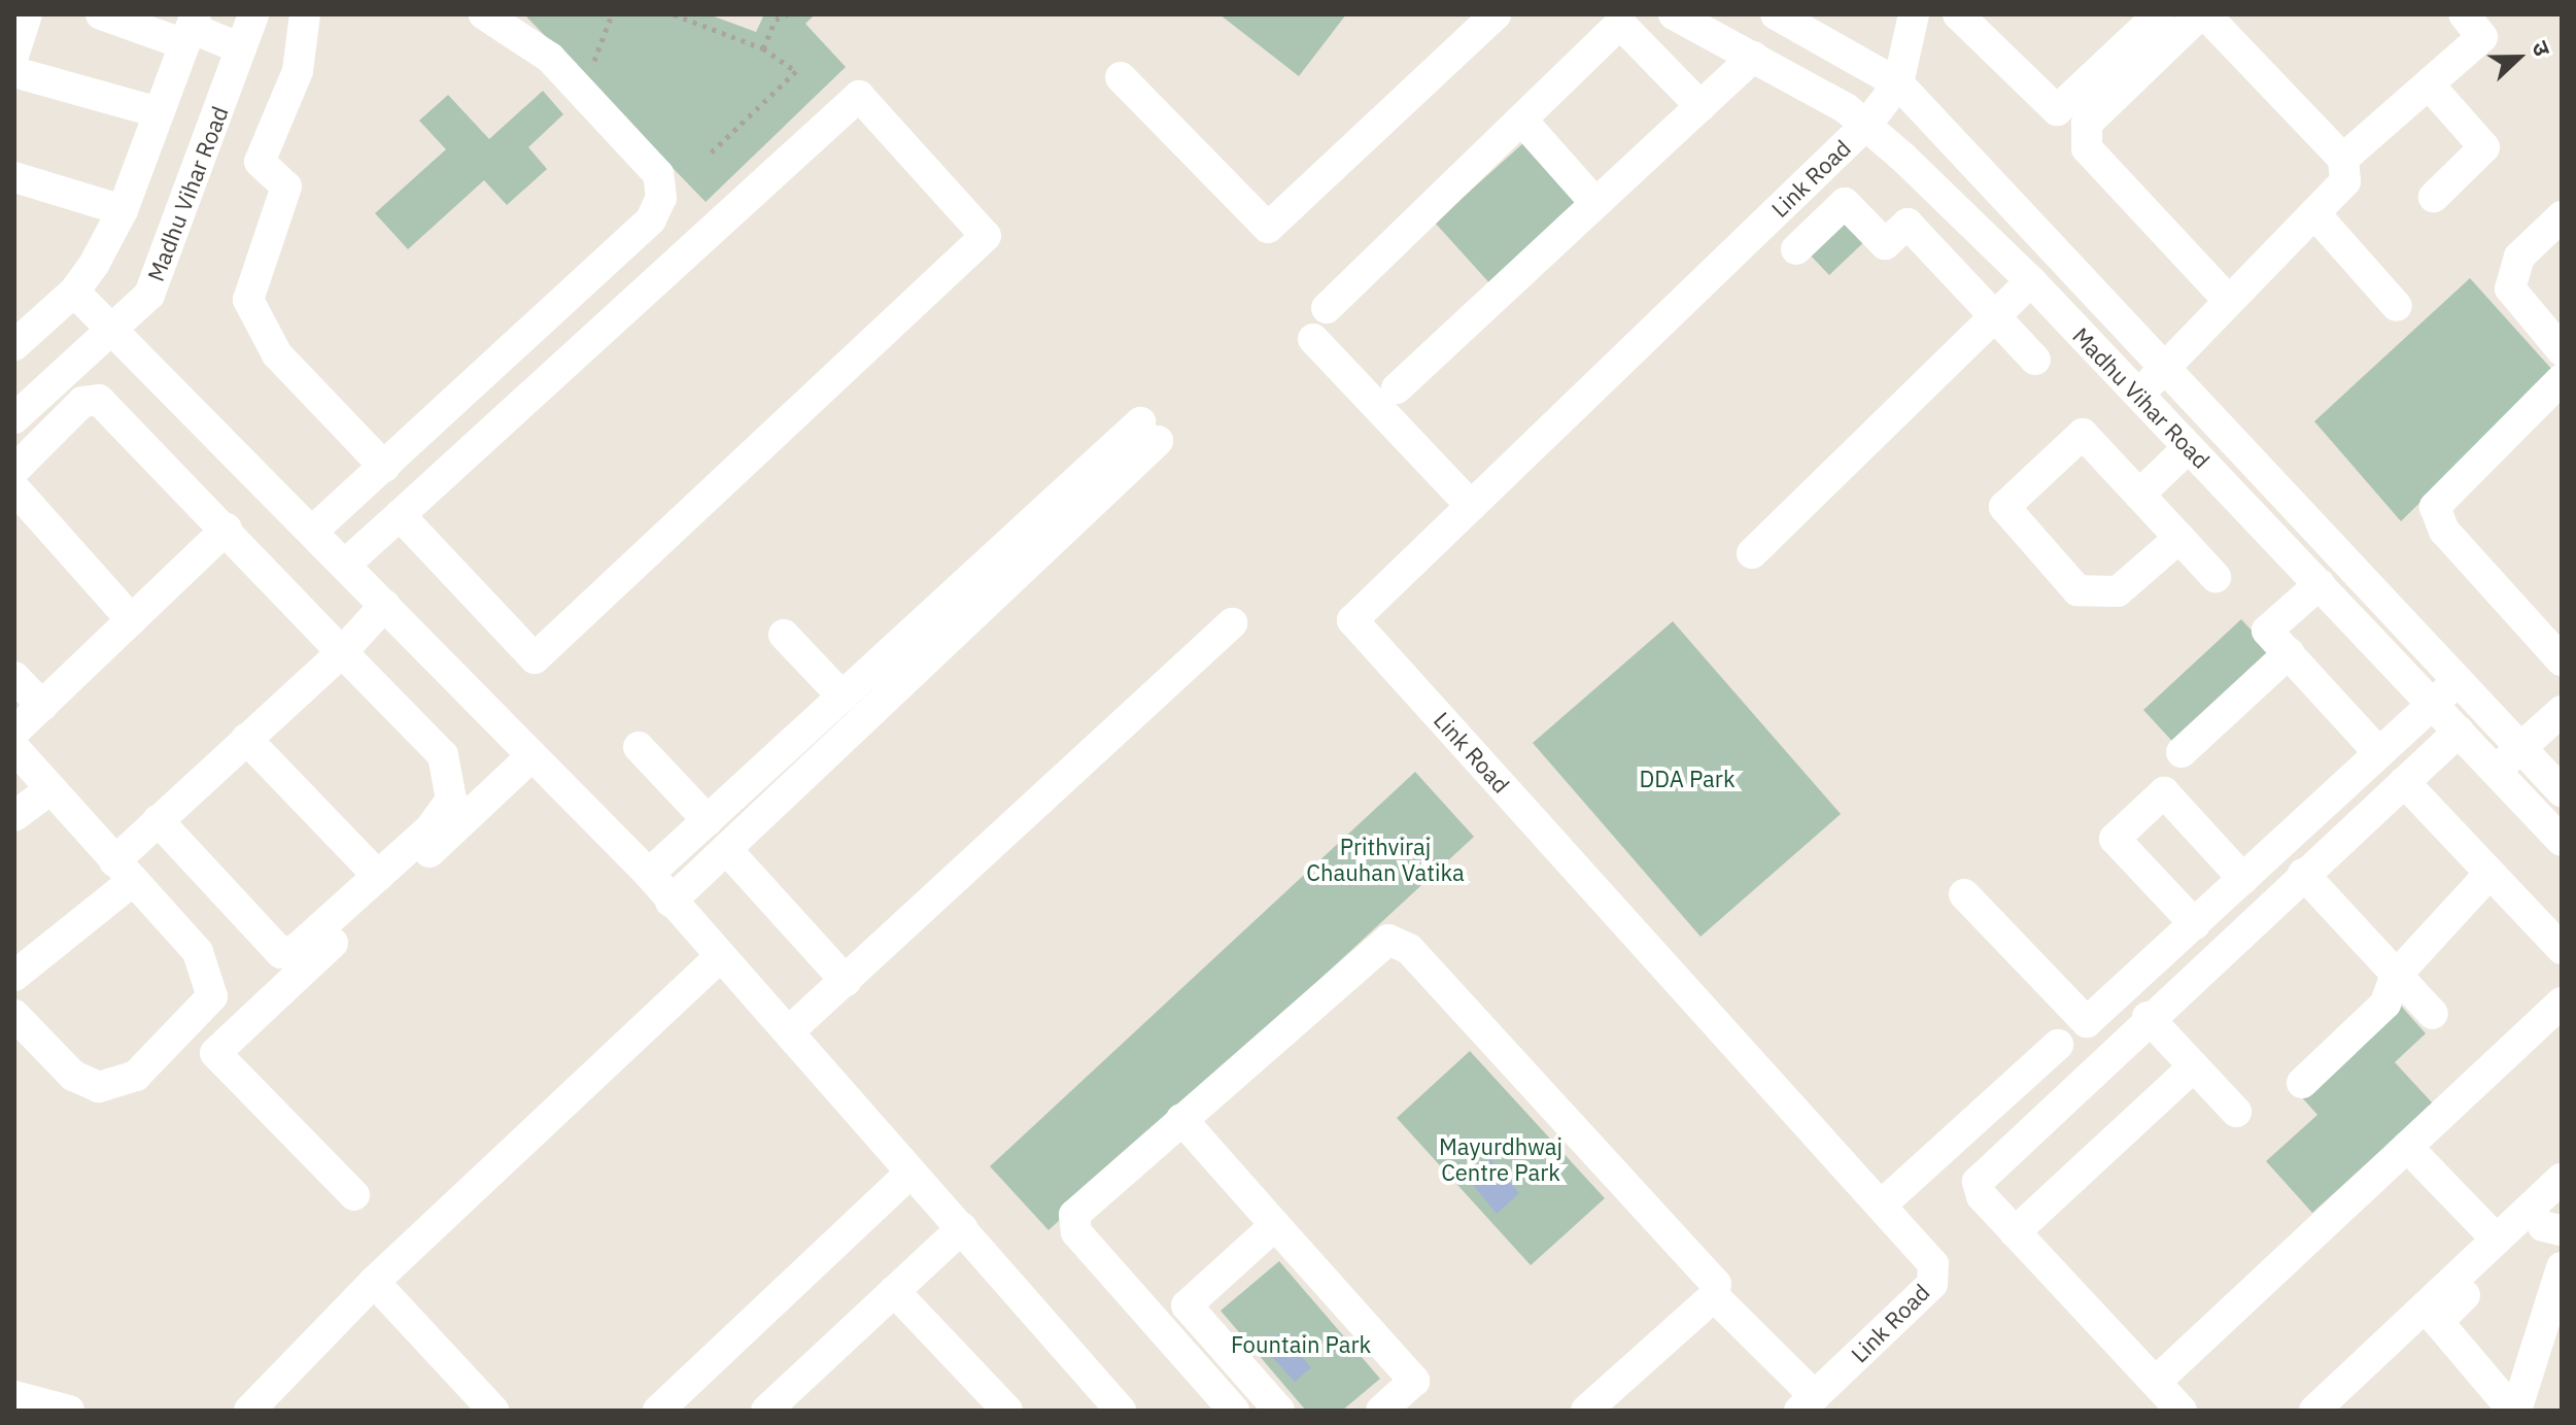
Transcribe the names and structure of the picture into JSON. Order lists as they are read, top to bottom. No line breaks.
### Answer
{"streets":{"street":["Link Road","Madhu Vihar Road"]},"crossings":[["Link Road","Madhu Vihar Road"]],"parks":["DDA Park","Prithviraj Chauhan Vatika","Mayurdhwaj Centre Park","Fountain Park"],"north":"right"}
